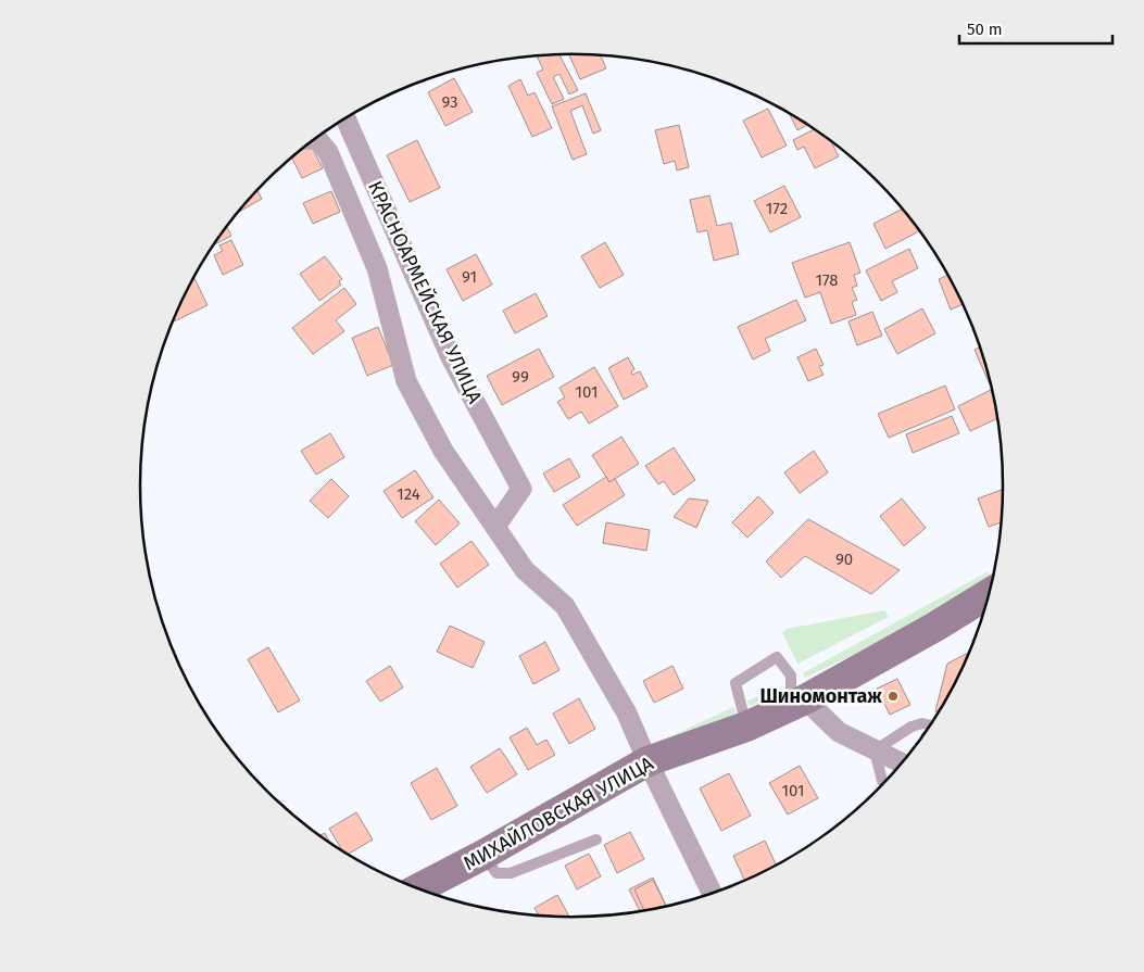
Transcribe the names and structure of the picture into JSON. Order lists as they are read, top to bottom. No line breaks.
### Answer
{"streets":{"main road":["МИХАЙЛОВСКАЯ УЛИЦА"],"street":["КРАСНОАРМЕЙСКАЯ УЛИЦА"]},"crossings":[["КРАСНОАРМЕЙСКАЯ УЛИЦА","МИХАЙЛОВСКАЯ УЛИЦА"]],"places":["Шиномонтаж"],"house_numbers":["93","172","91","178","99","101","124","90","101"],"scale_bar":"50 m"}
